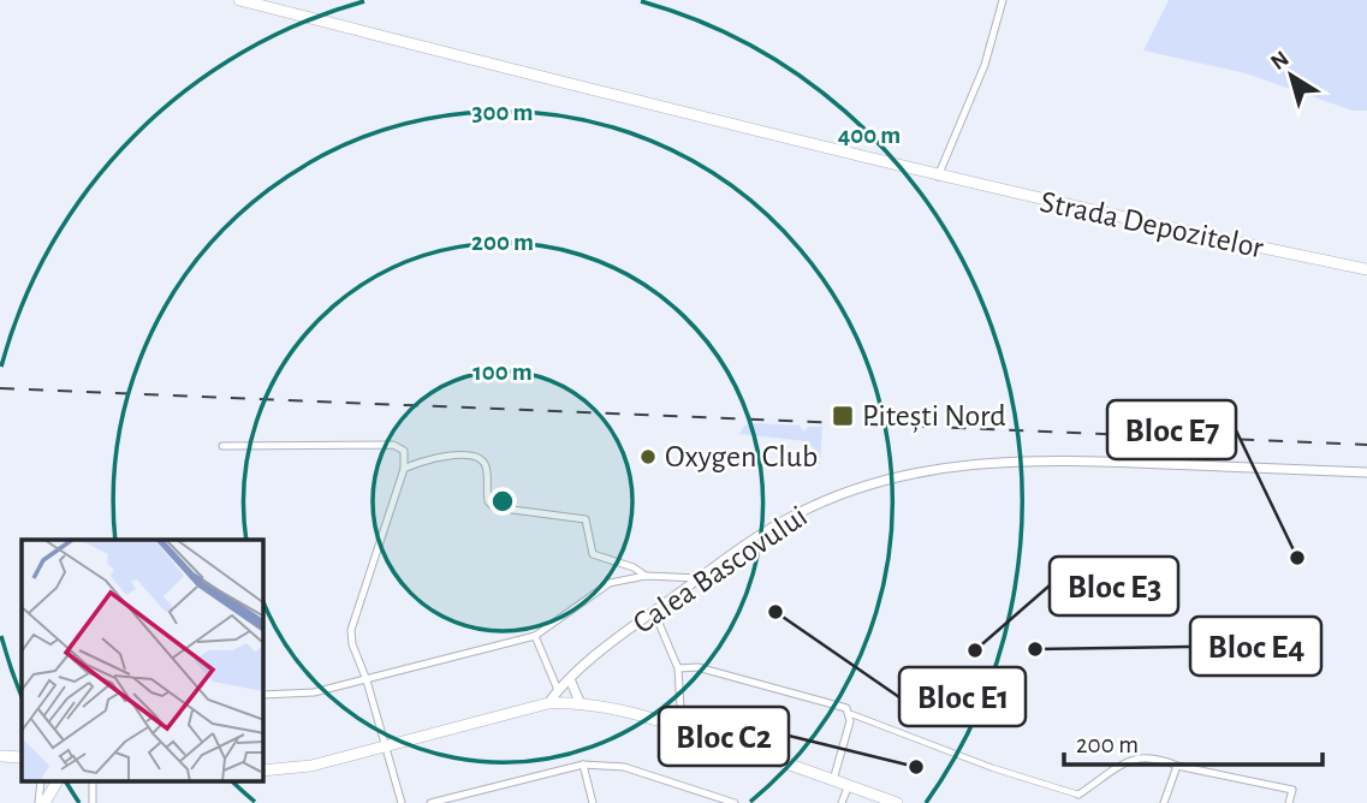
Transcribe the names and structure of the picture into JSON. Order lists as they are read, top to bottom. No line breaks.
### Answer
{"streets":{"main road":["Strada Depozitelor"],"street":["Calea Bascovului"]},"places":{"transit":["Pitești Nord"],"other":["Oxygen Club","Bloc E7","Bloc E1","Bloc E4","Bloc E3","Bloc C2"]},"scale_bar":"200 m","north":"top left","rings":["300 m","400 m","200 m","100 m"]}
